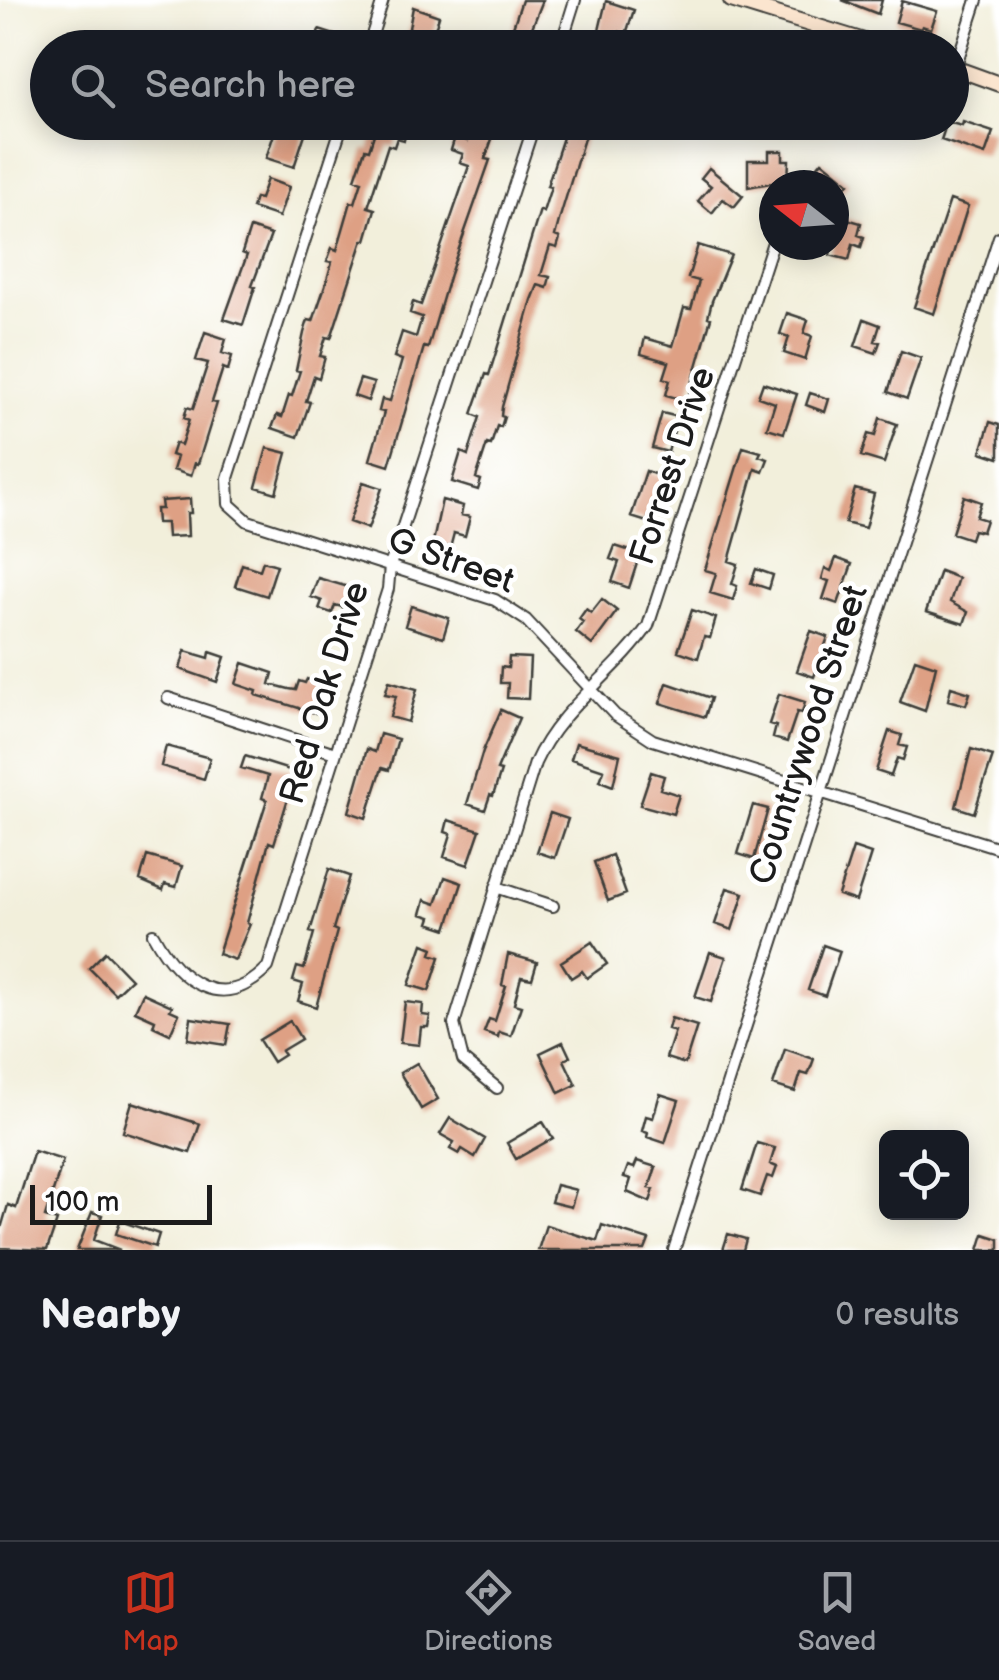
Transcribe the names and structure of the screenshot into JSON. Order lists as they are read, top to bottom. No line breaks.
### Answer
{"streets":{"street":["Forrest Drive","G Street","Red Oak Drive","Countrywood Street"]},"crossings":[["Forrest Drive","G Street"],["G Street","Red Oak Drive"],["G Street","Countrywood Street"]],"scale_bar":"100 m","north":"left","page":{"search":"Search here","scale":"100 m","heading":["Nearby","0 results"],"nav":["Map","Directions","Saved"]}}
